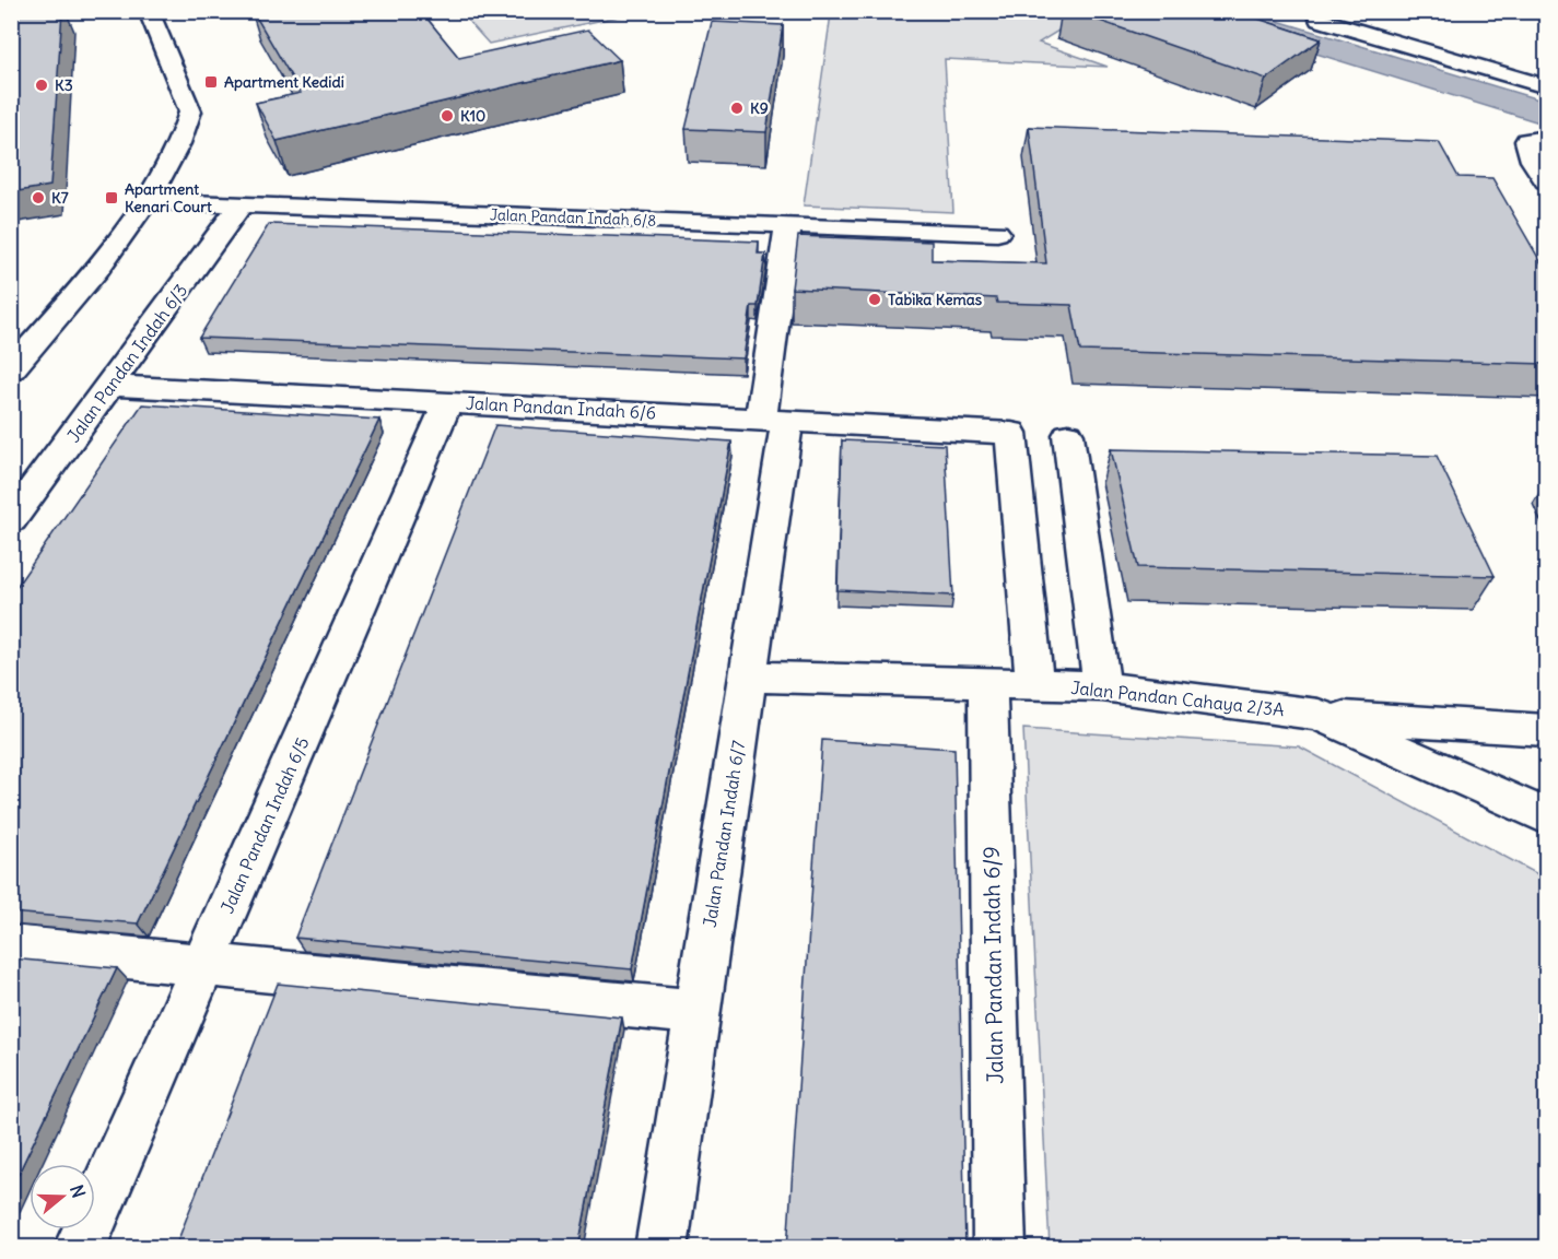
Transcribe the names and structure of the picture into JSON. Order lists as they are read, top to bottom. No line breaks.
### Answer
{"streets":{"street":["Jalan Pandan Indah 6/8","Jalan Pandan Indah 6/3","Jalan Pandan Indah 6/6","Jalan Pandan Cahaya 2/3A","Jalan Pandan Indah 6/5","Jalan Pandan Indah 6/7","Jalan Pandan Indah 6/9"]},"crossings":[["Jalan Pandan Indah 6/8","Jalan Pandan Indah 6/3"],["Jalan Pandan Indah 6/8","Jalan Pandan Indah 6/7"],["Jalan Pandan Indah 6/3","Jalan Pandan Indah 6/6"],["Jalan Pandan Indah 6/6","Jalan Pandan Cahaya 2/3A"],["Jalan Pandan Indah 6/6","Jalan Pandan Indah 6/5"],["Jalan Pandan Indah 6/6","Jalan Pandan Indah 6/7"],["Jalan Pandan Cahaya 2/3A","Jalan Pandan Indah 6/7"],["Jalan Pandan Cahaya 2/3A","Jalan Pandan Indah 6/9"]],"places":{"transit":["Apartment Kedidi","Apartment Kenari Court"],"other":["K3","K9","K10","K7","Tabika Kemas"]},"north":"right"}
